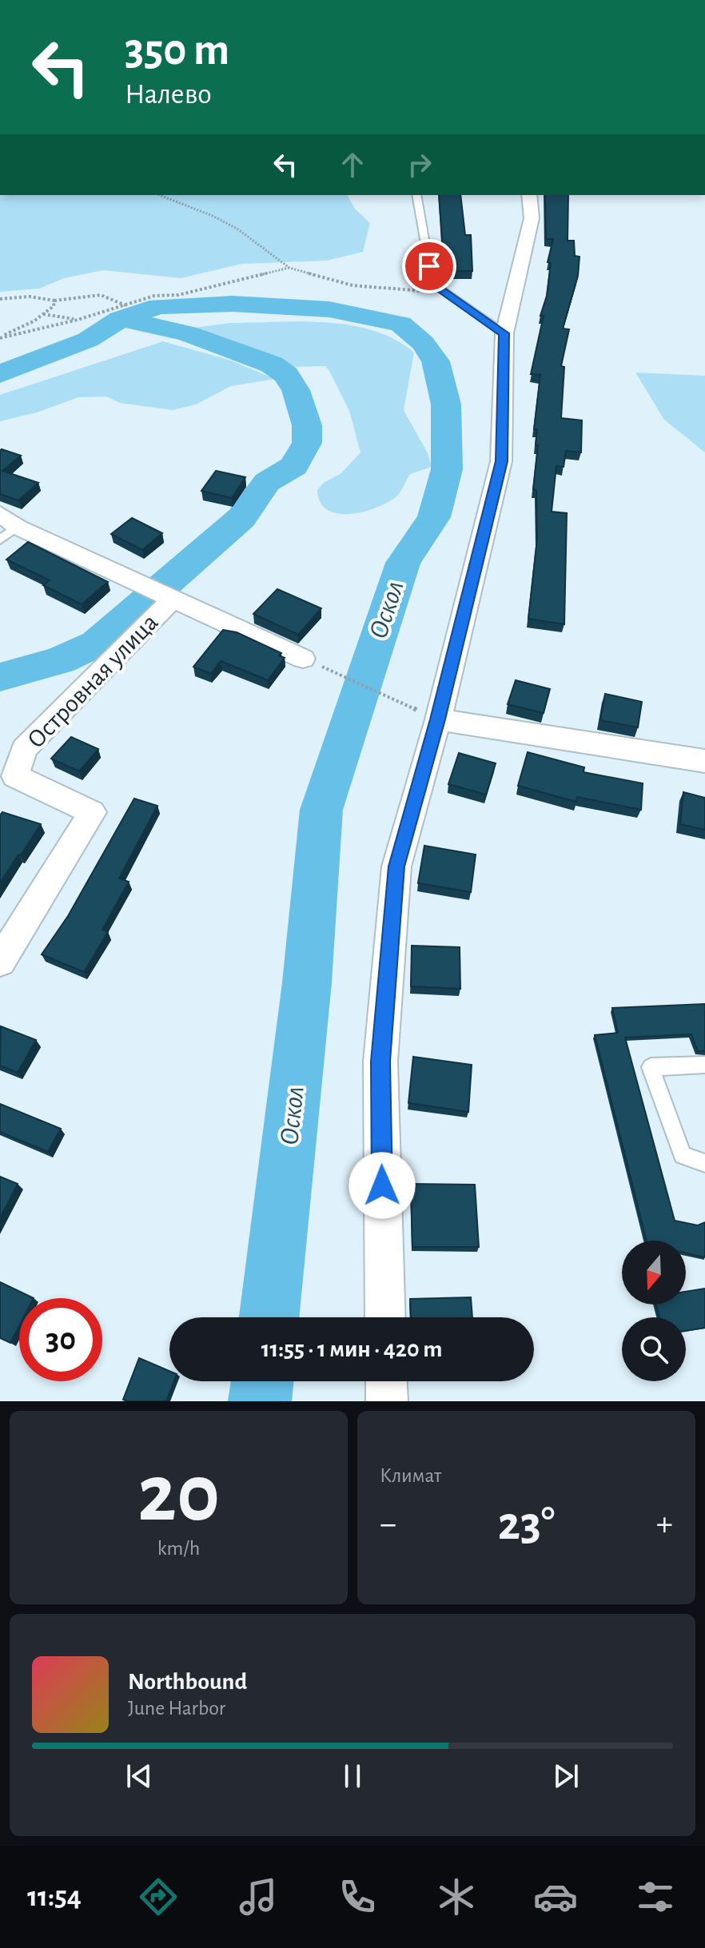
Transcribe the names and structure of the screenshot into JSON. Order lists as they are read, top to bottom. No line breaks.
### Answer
{"streets":{"street":["Островная улица"]},"water":["Оскол"],"north":"bottom","page":{"turn":["350 m","Налево"],"limit":"30","trip":"11:55 · 1 мин · 420 m","tile":[["20","km/h"],"Климат"],"heat":["−","23°","+"],"song":["Northbound","June Harbor"],"tabs":"11:54"}}
